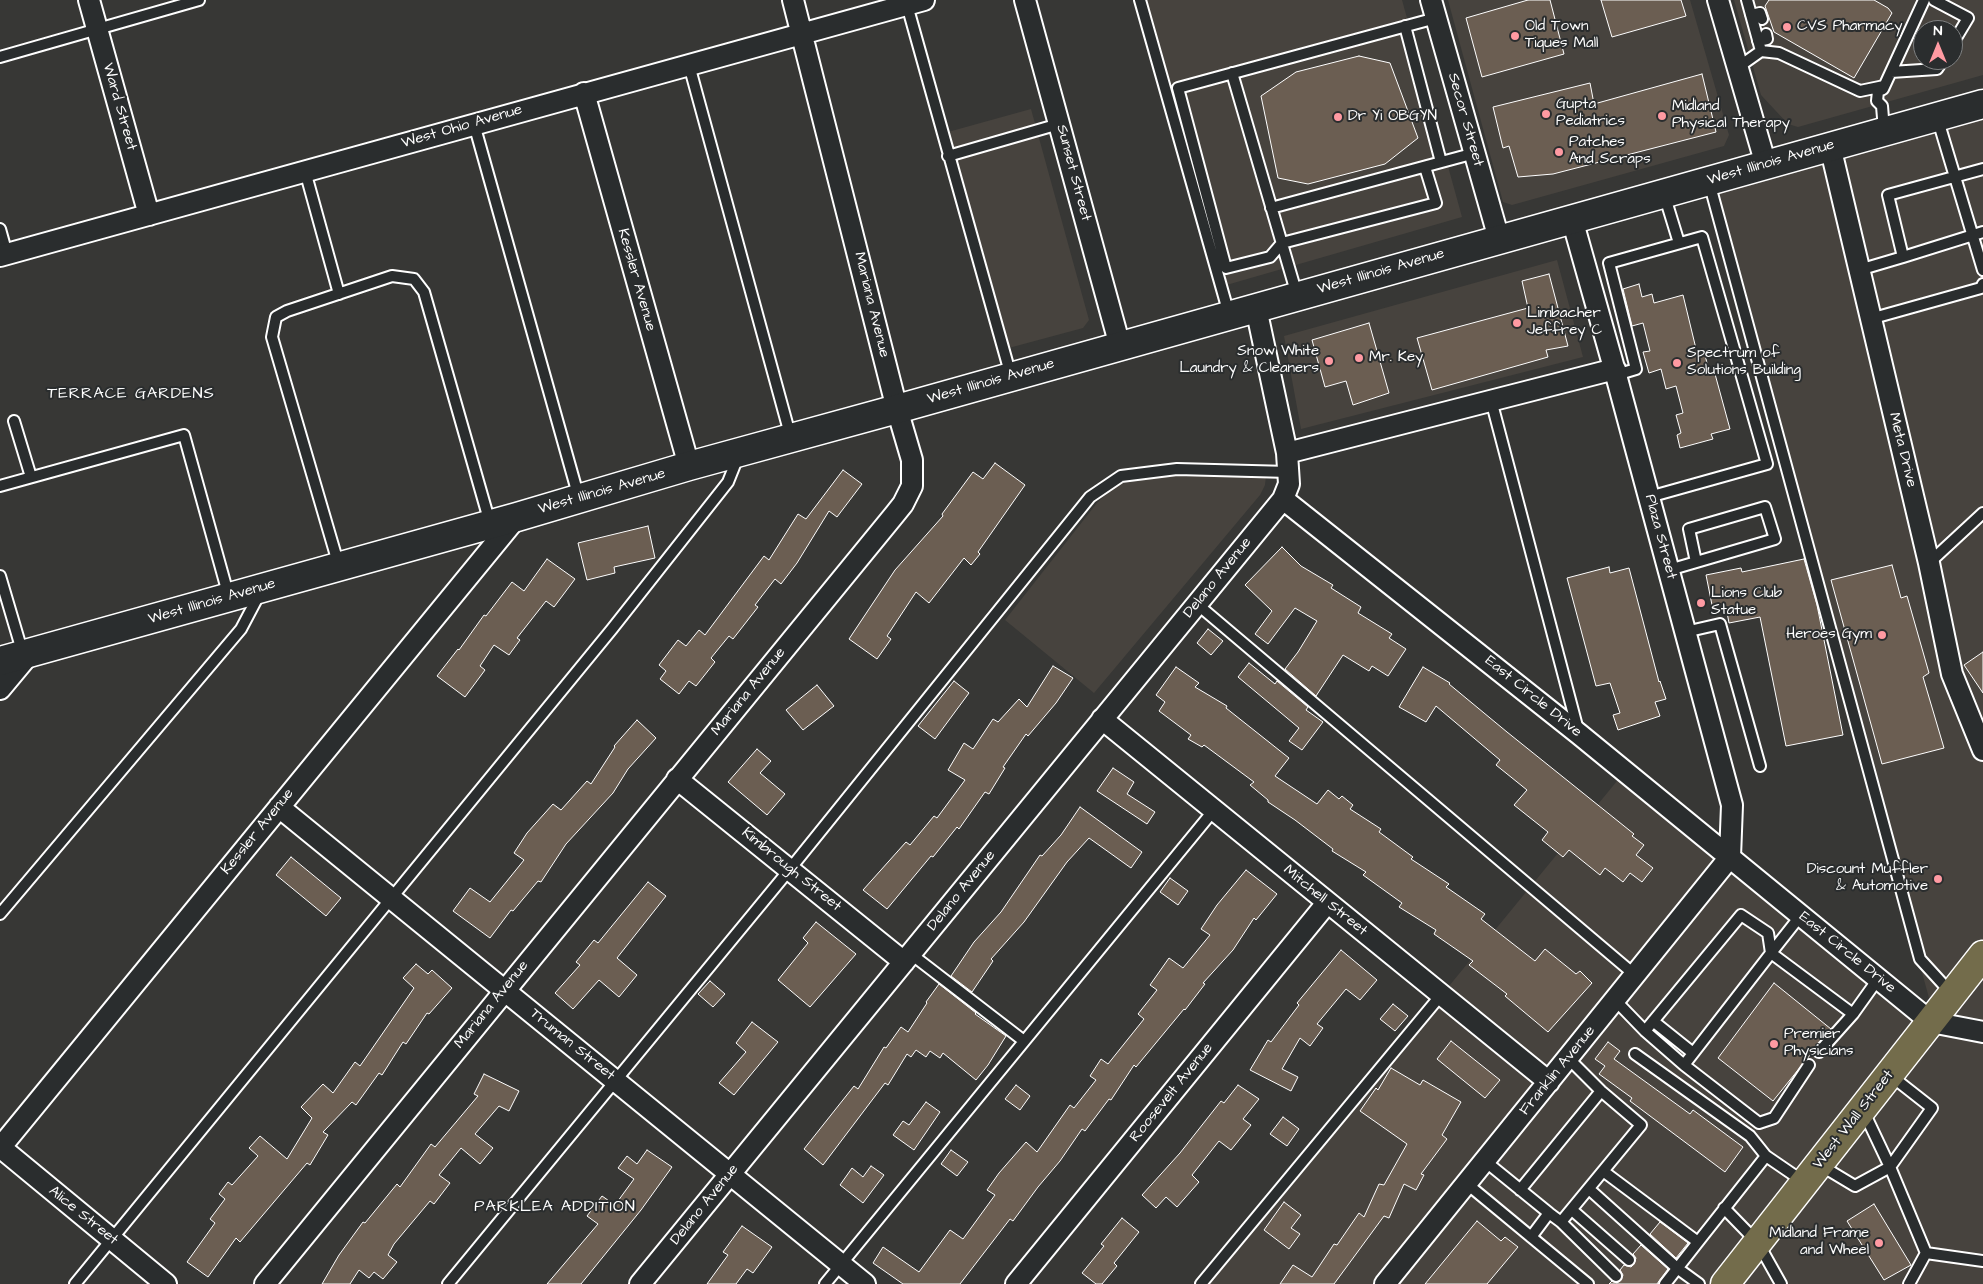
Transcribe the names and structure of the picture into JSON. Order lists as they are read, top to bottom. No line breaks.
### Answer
{"streets":{"main road":["West Illinois Avenue","West Wall Street"],"street":["Ward Street","Secor Street","West Ohio Avenue","Sunset Street","Kessler Avenue","Mariana Avenue","Meta Drive","Plaza Street","Delano Avenue","East Circle Drive","Kimbrough Street","Mitchell Street","Truman Street","Franklin Avenue","Roosevelt Avenue","Alice Street"]},"crossings":[["Ward Street","West Ohio Avenue"],["Secor Street","West Illinois Avenue"],["West Ohio Avenue","Kessler Avenue"],["West Ohio Avenue","Mariana Avenue"],["West Illinois Avenue","Sunset Street"],["West Illinois Avenue","Kessler Avenue"],["West Illinois Avenue","Mariana Avenue"],["West Illinois Avenue","Meta Drive"],["West Illinois Avenue","Plaza Street"],["Kessler Avenue","Truman Street"],["Kessler Avenue","Alice Street"],["Mariana Avenue","Kimbrough Street"],["Mariana Avenue","Truman Street"],["Plaza Street","East Circle Drive"],["Plaza Street","Franklin Avenue"],["Delano Avenue","East Circle Drive"],["Delano Avenue","Kimbrough Street"],["Delano Avenue","Mitchell Street"],["Delano Avenue","Truman Street"],["East Circle Drive","Franklin Avenue"],["East Circle Drive","West Wall Street"],["Mitchell Street","Franklin Avenue"],["Mitchell Street","Roosevelt Avenue"]],"districts":["TERRACE GARDENS","PARKLEA ADDITION"],"places":["CVS Pharmacy","Old Town Tiques Mall","Gupta Pediatrics","Midland Physical Therapy","Dr Yi OBGYN","Patches And Scraps","Limbacher Jeffrey C","Mr. Key","Snow White Laundry & Cleaners","Spectrum of Solutions Building","Lions Club Statue","Heroes Gym","Discount Muffler & Automotive","Premier Physicians","Midland Frame and Wheel"],"north":"top"}
